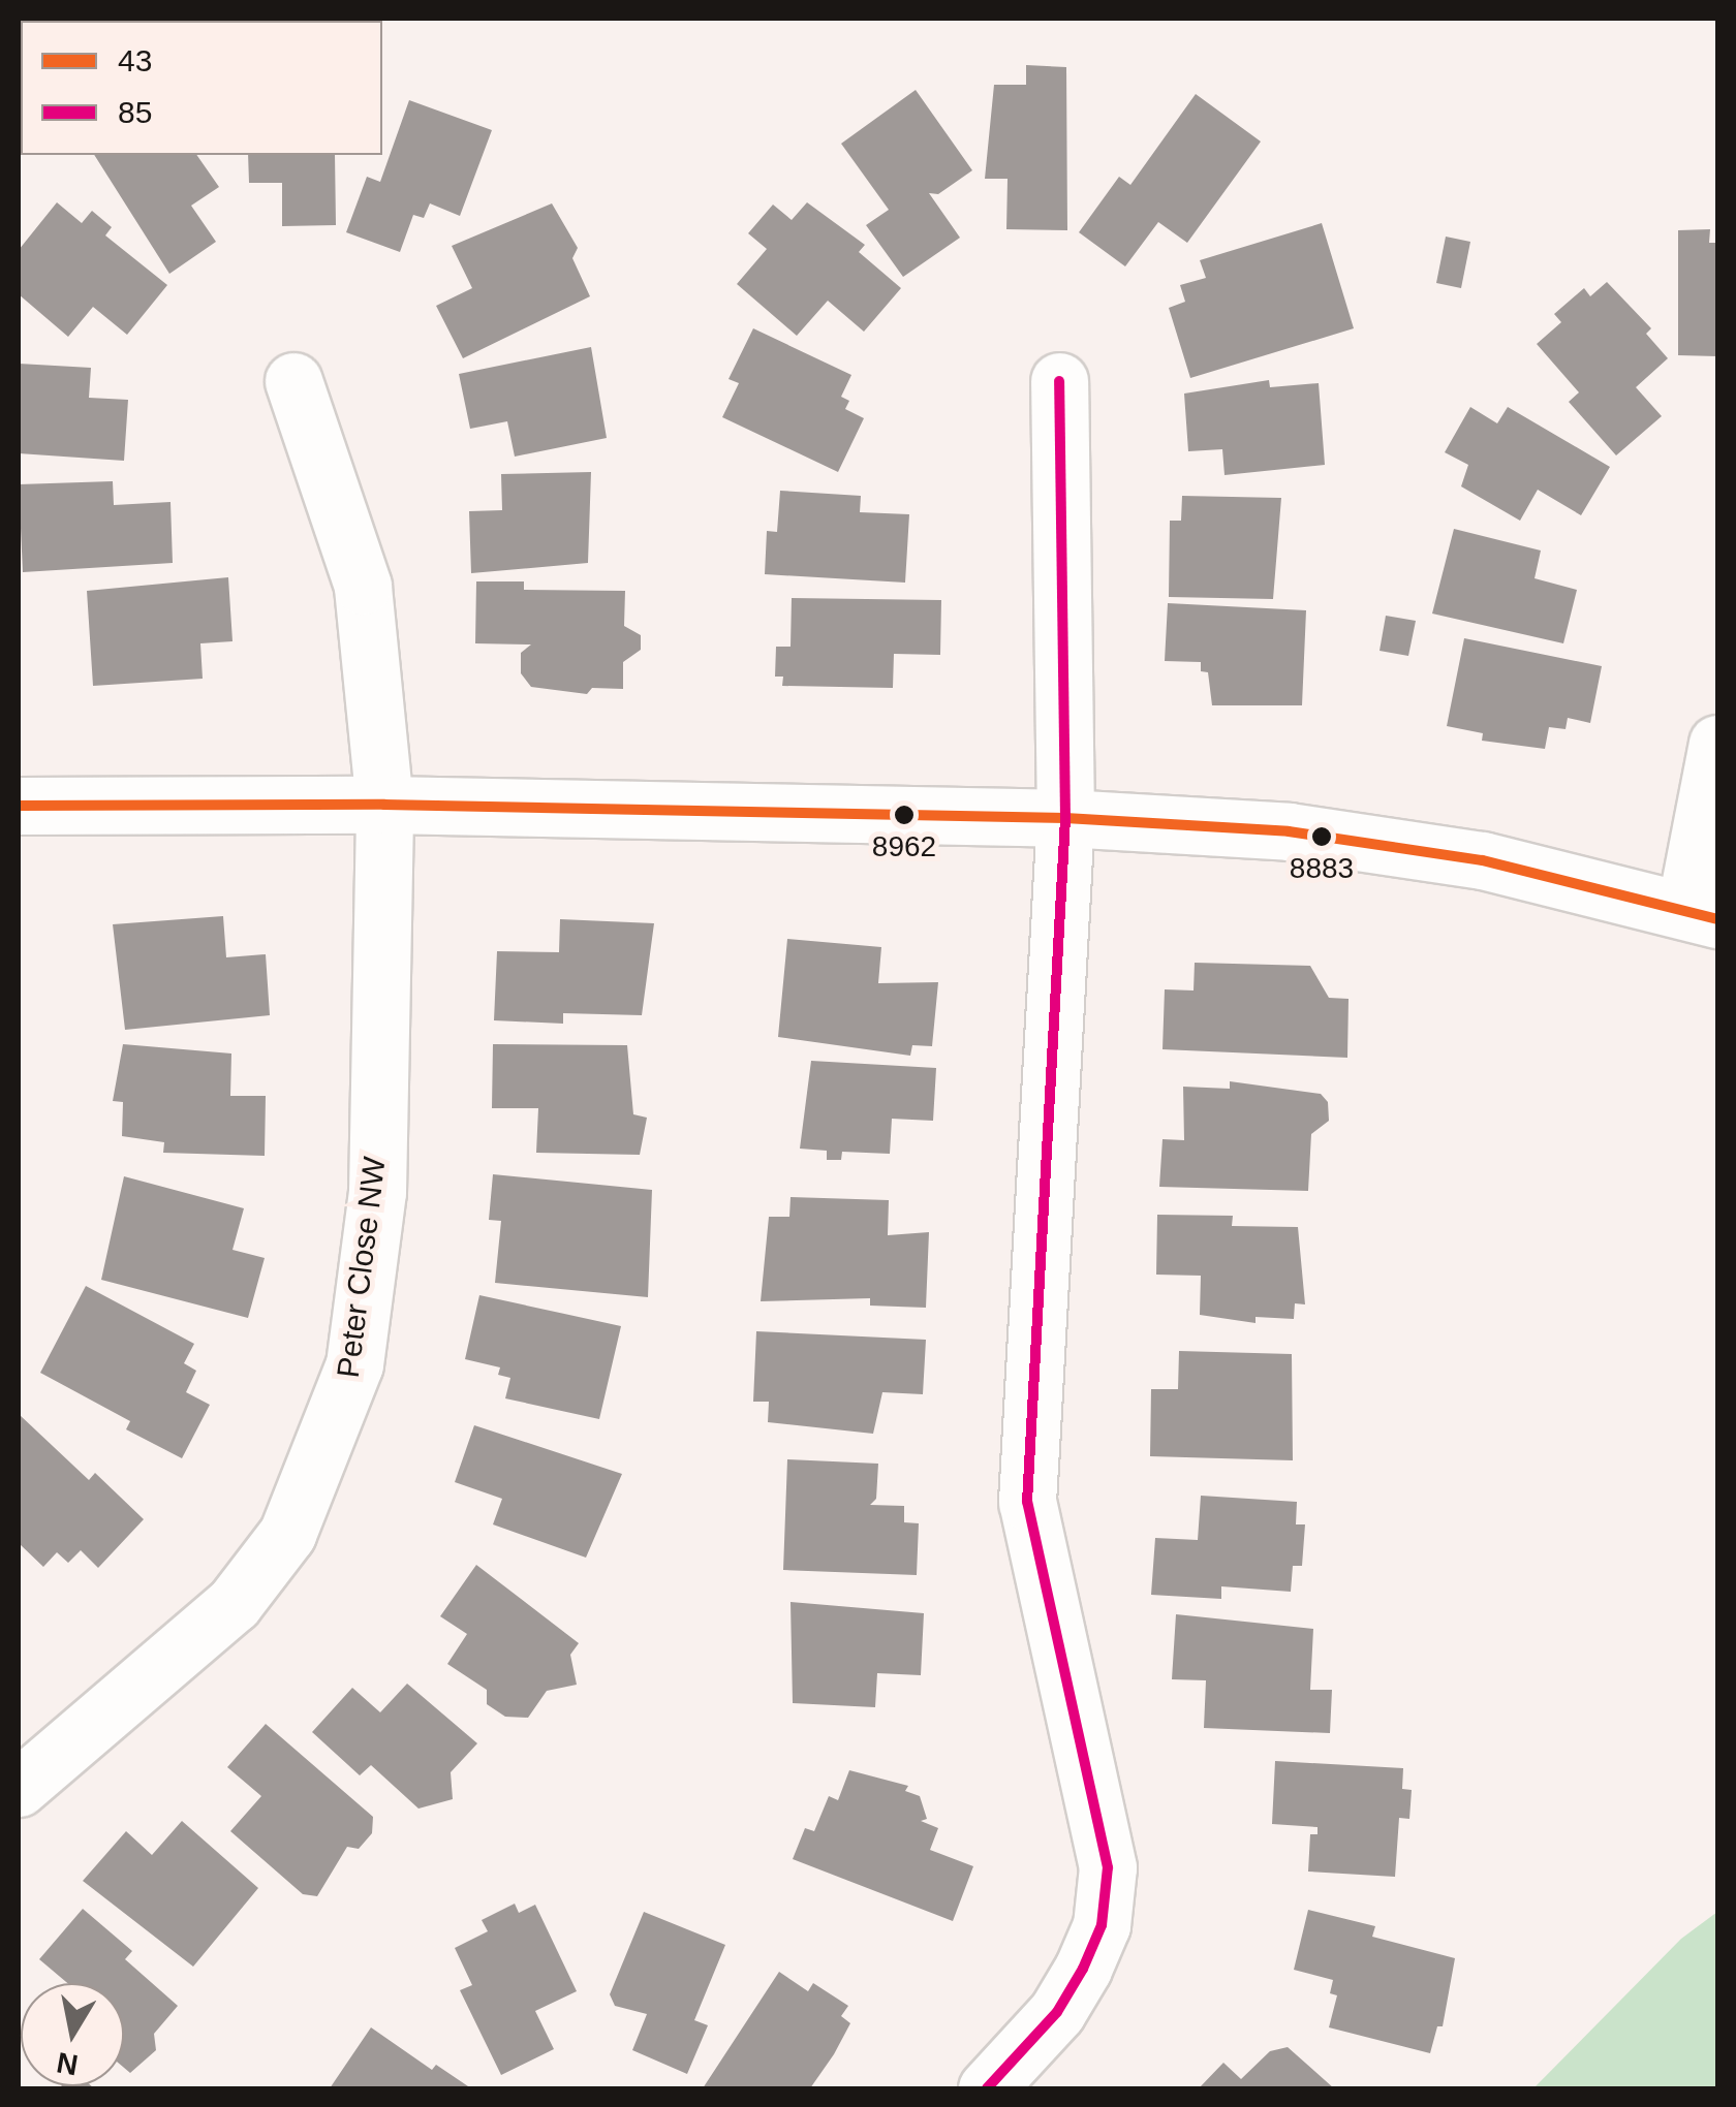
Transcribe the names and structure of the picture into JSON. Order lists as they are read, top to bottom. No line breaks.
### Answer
{"streets":{"street":["Peter Close NW"]},"places":["8962","8883"],"lines":["transit line 85","transit line 43"],"legend":["43","85"],"north":"bottom"}
